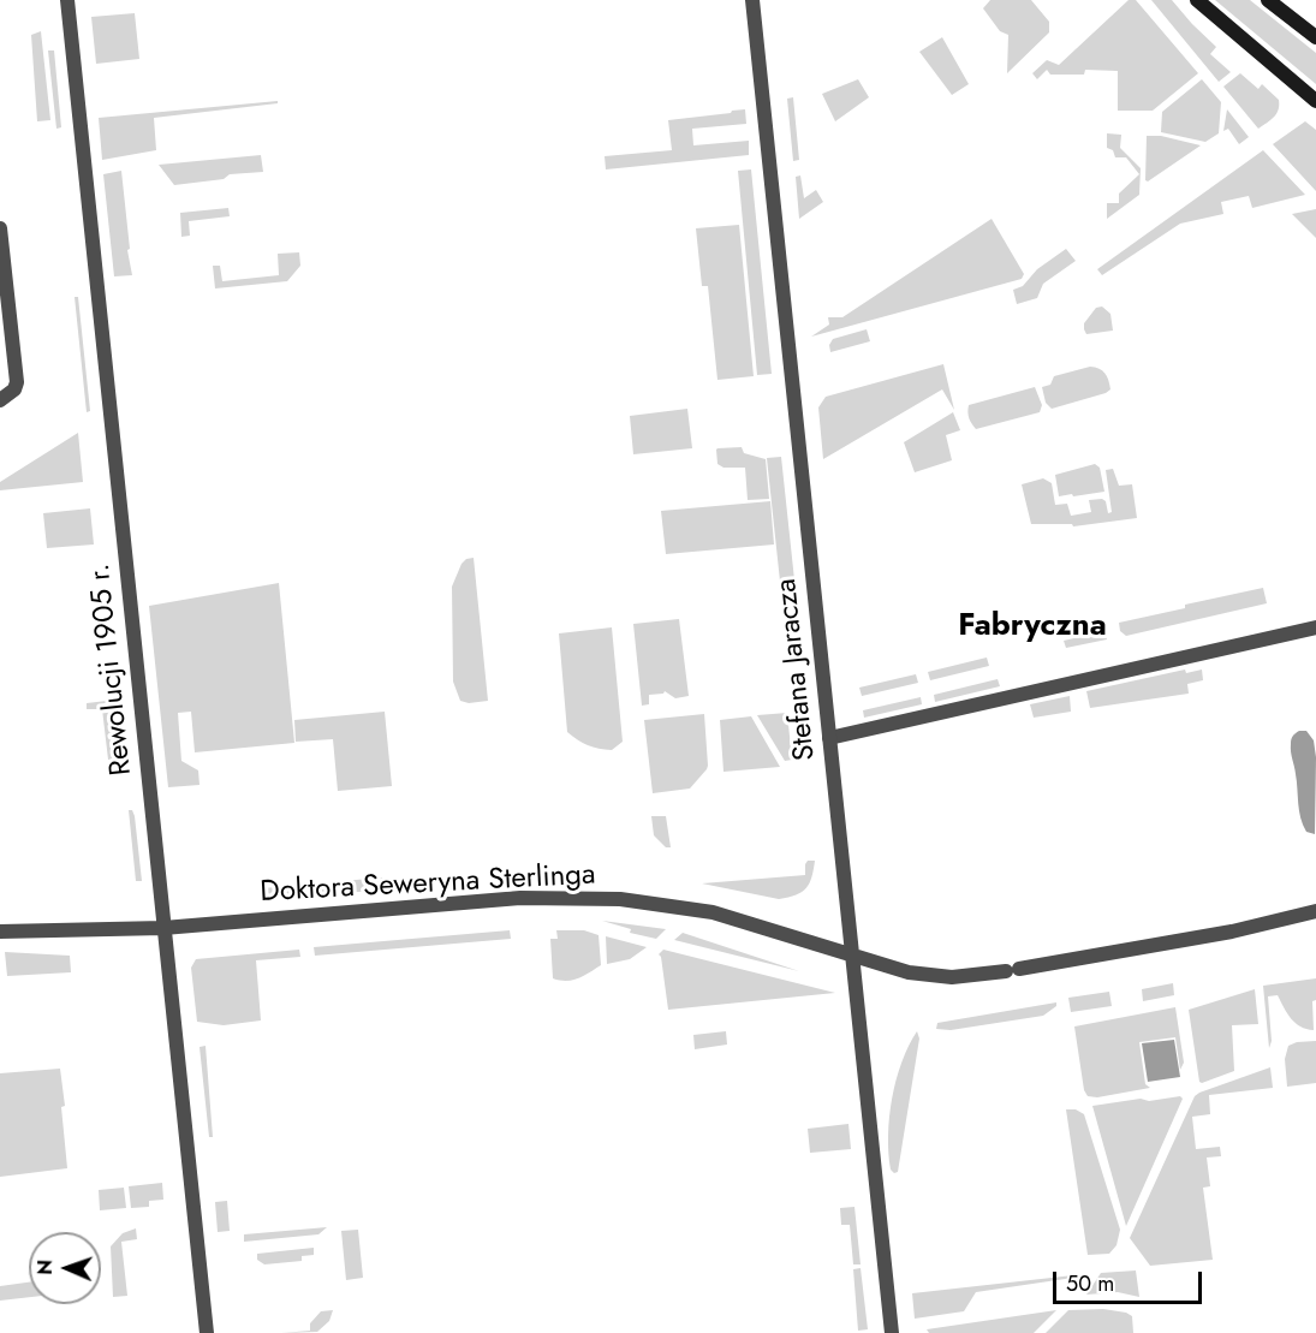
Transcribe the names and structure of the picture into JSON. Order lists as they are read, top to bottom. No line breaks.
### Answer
{"streets":{"street":["Rewolucji 1905 r.","Stefana Jaracza","Doktora Seweryna Sterlinga"]},"crossings":[["Rewolucji 1905 r.","Doktora Seweryna Sterlinga"],["Stefana Jaracza","Doktora Seweryna Sterlinga"]],"districts":["Fabryczna"],"scale_bar":"50 m","north":"left"}
